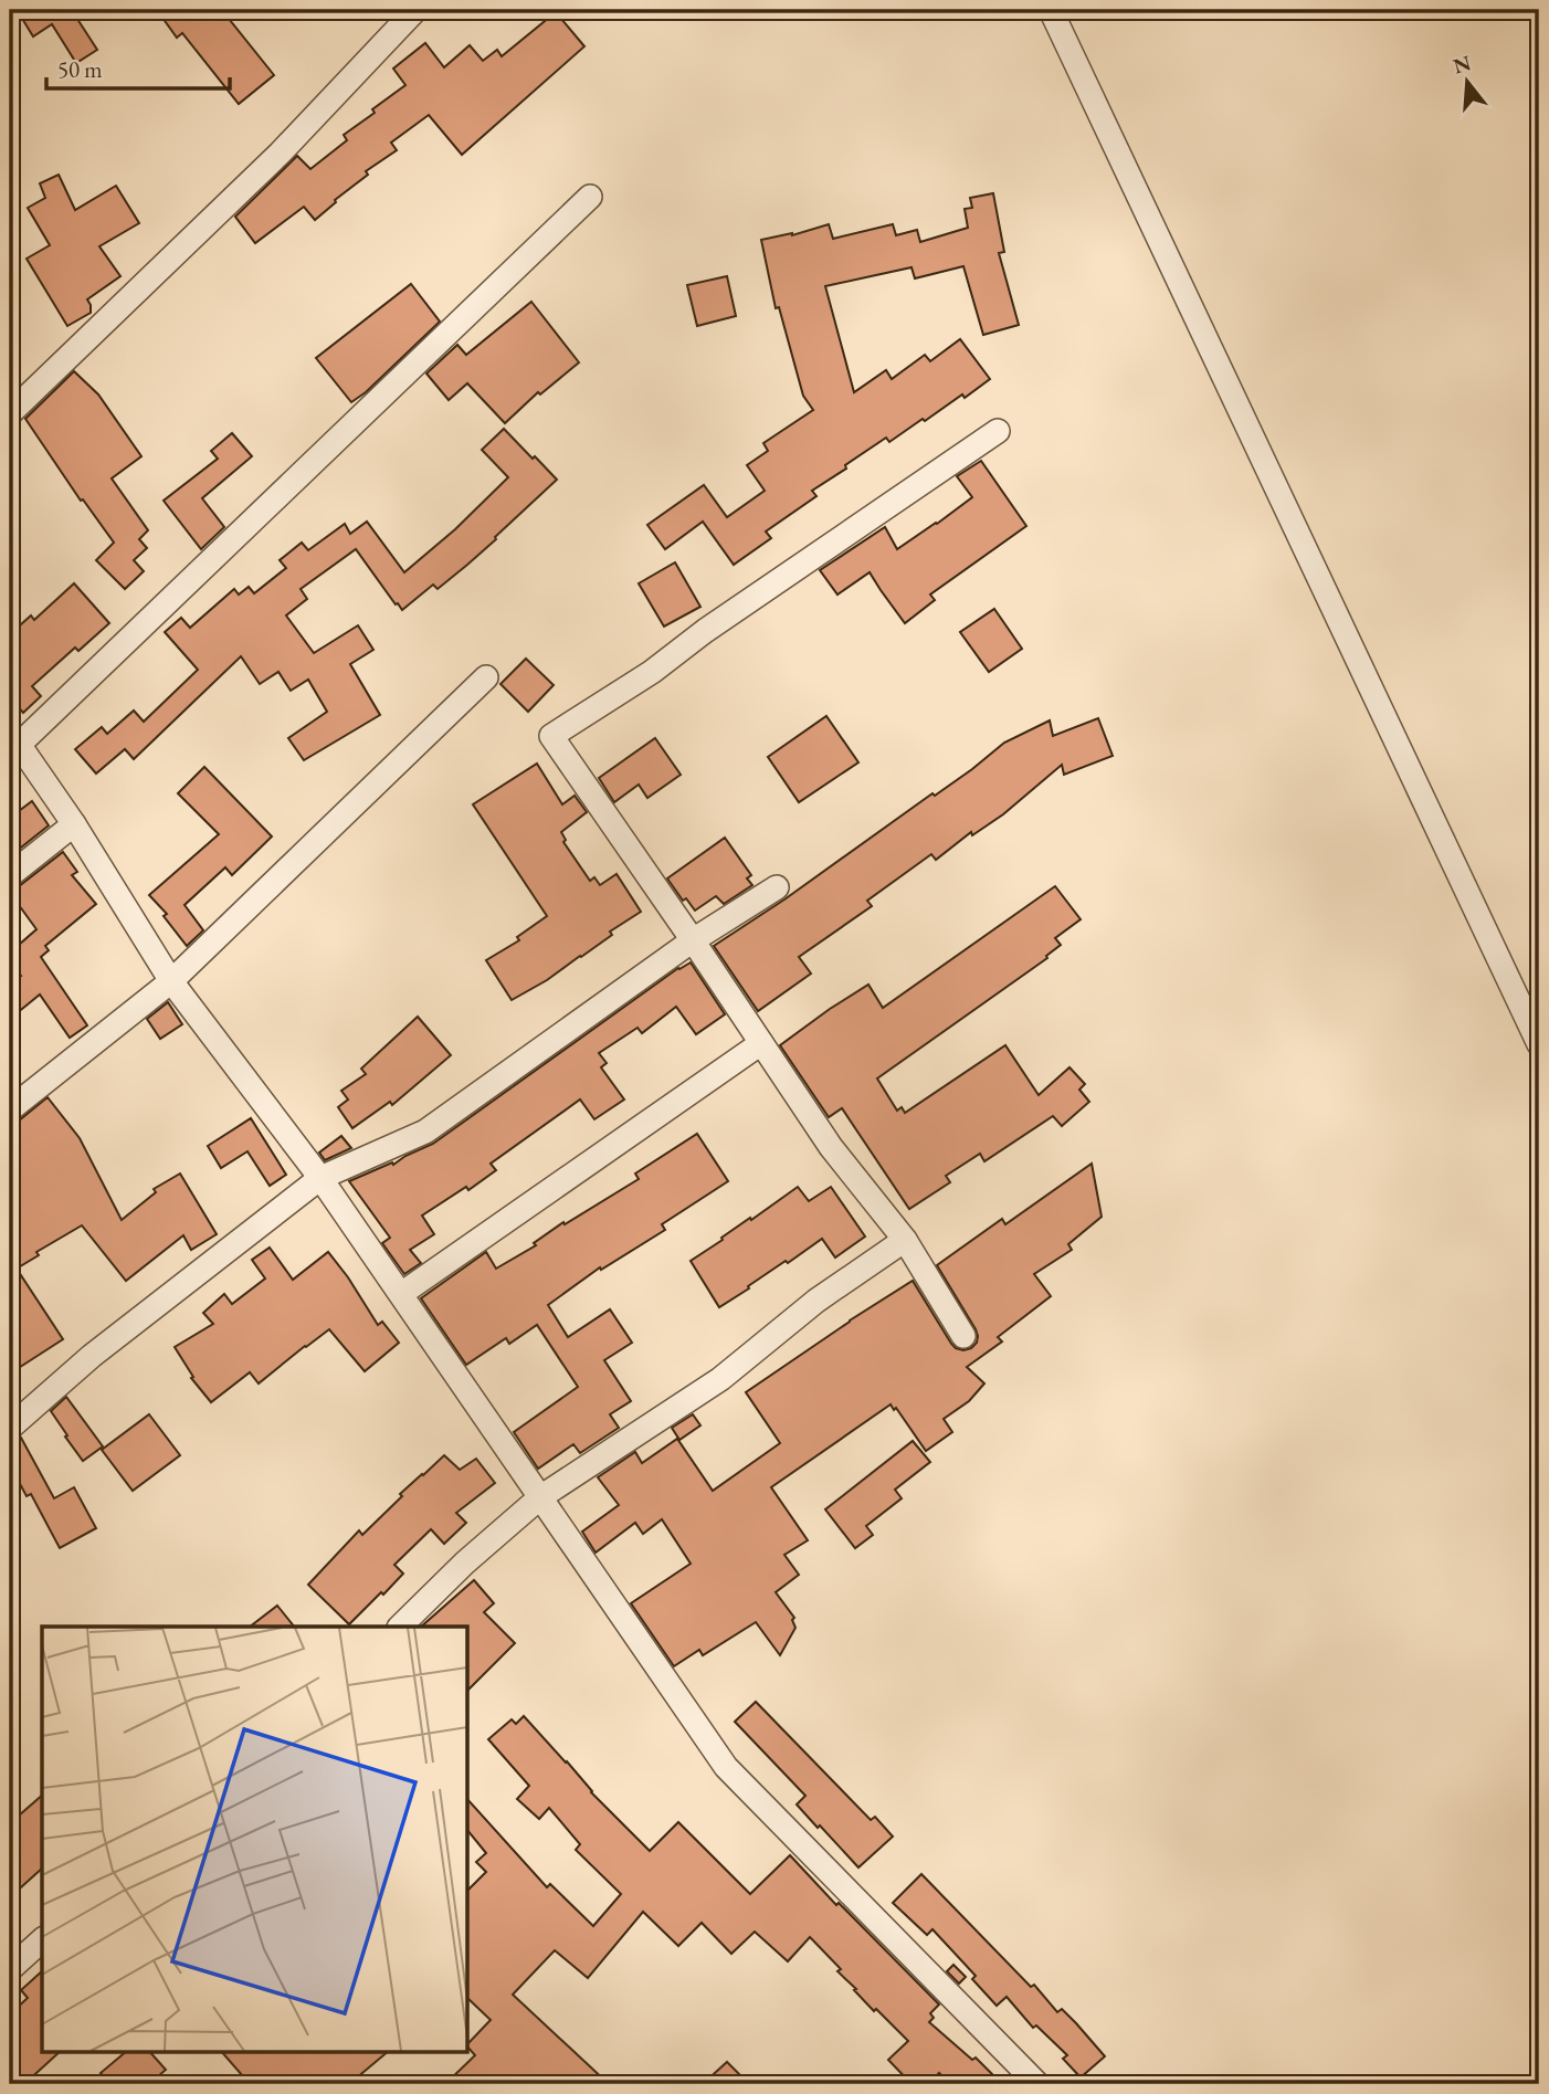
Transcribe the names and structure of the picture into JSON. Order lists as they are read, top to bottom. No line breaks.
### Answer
{"scale_bar":"50 m","north":"top"}
